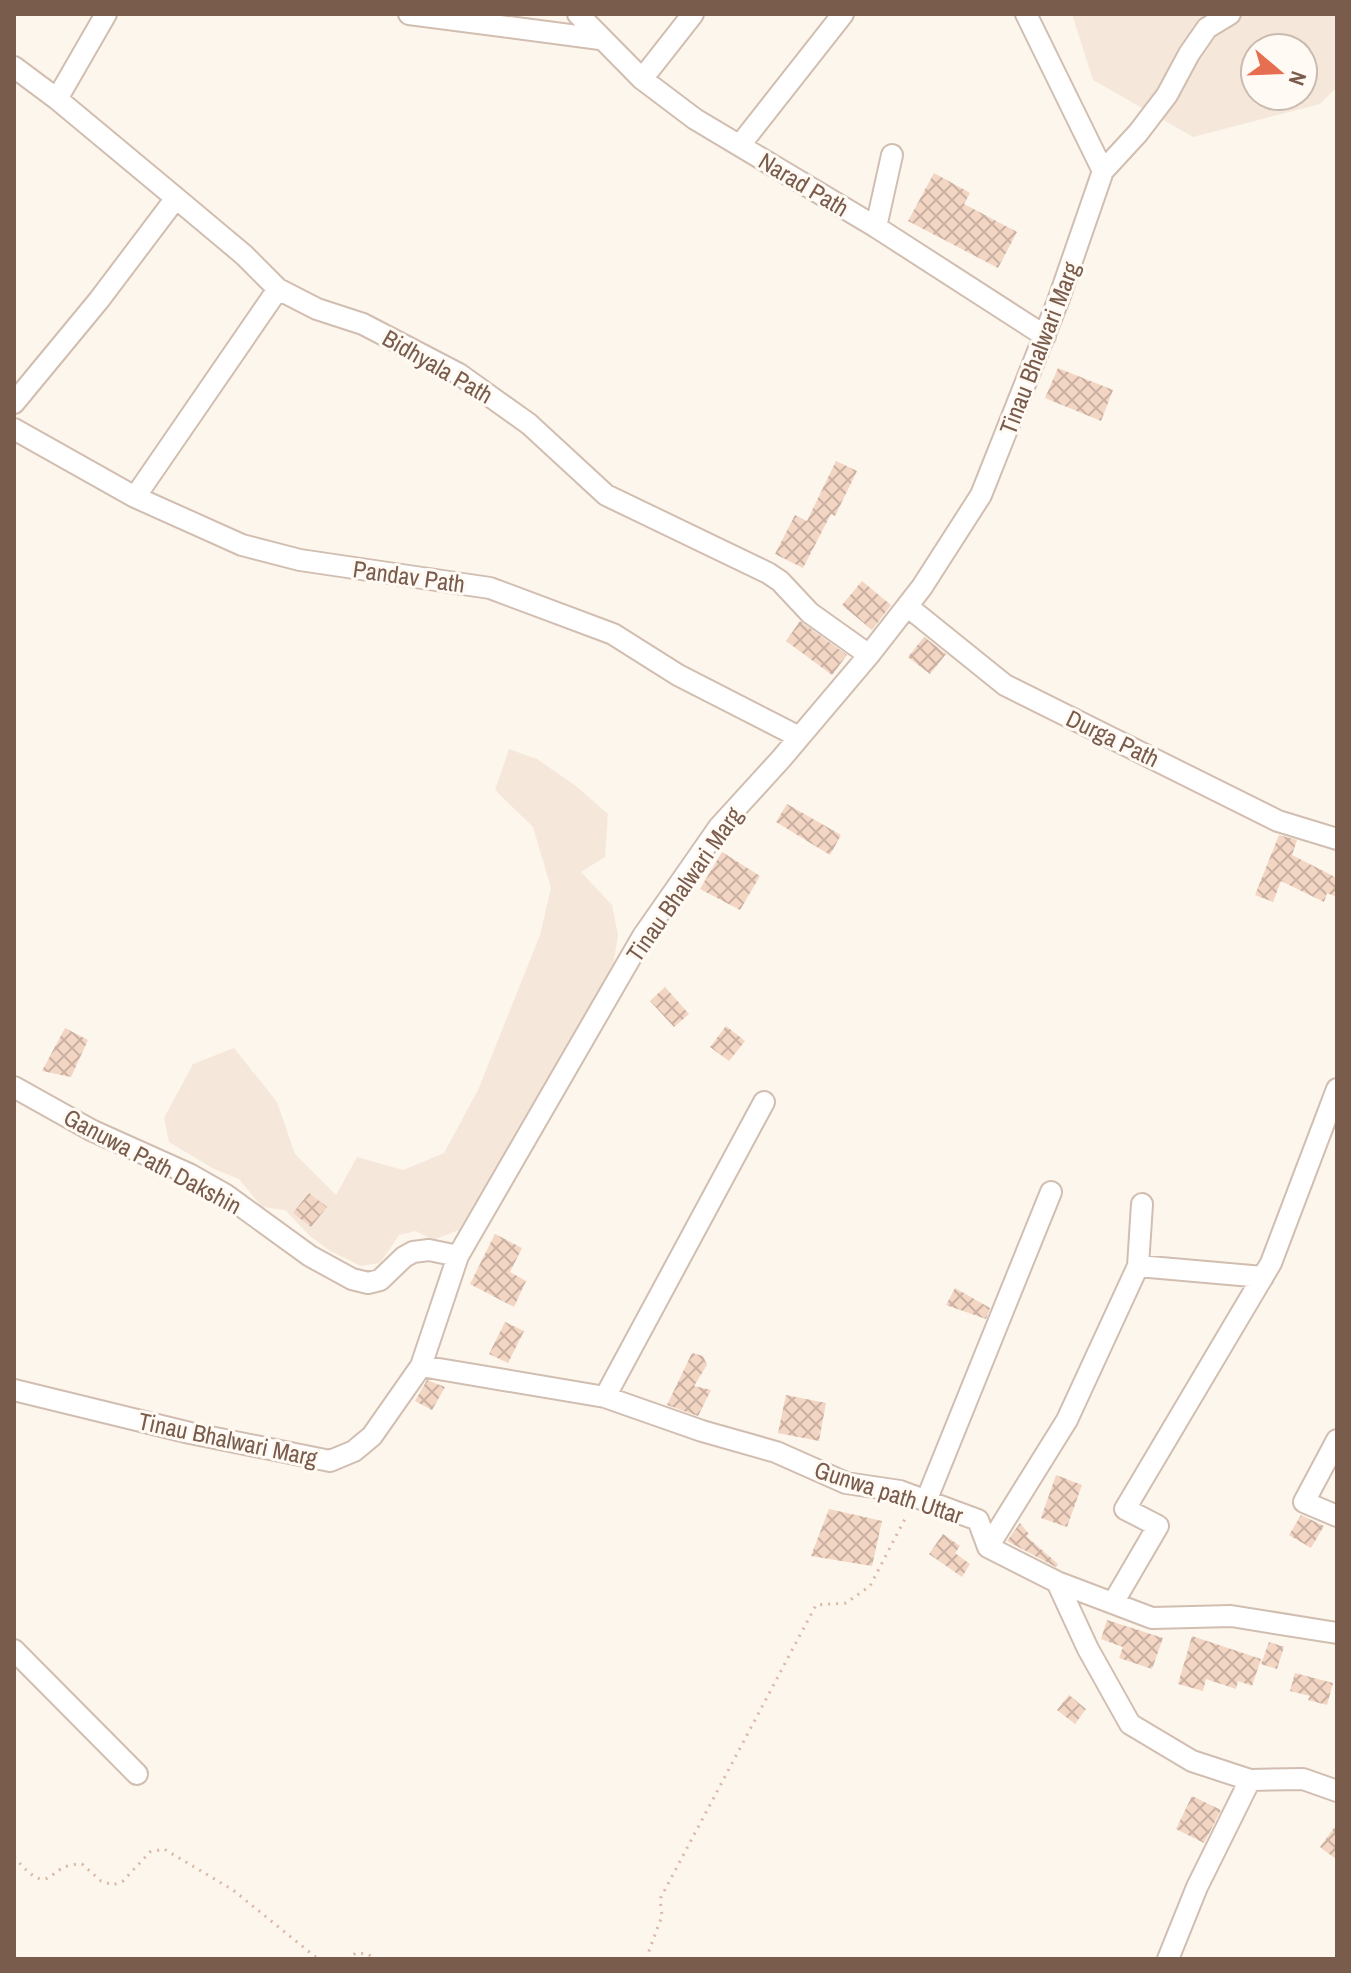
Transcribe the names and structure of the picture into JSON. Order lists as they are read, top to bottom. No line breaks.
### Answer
{"streets":{"street":["Narad Path","Tinau Bhalwari Marg","Bidhyala Path","Pandav Path","Durga Path","Ganuwa Path Dakshin","Gunwa path Uttar"]},"crossings":[["Narad Path","Tinau Bhalwari Marg"],["Tinau Bhalwari Marg","Bidhyala Path"],["Tinau Bhalwari Marg","Pandav Path"],["Tinau Bhalwari Marg","Durga Path"],["Tinau Bhalwari Marg","Ganuwa Path Dakshin"],["Tinau Bhalwari Marg","Gunwa path Uttar"]],"north":"right"}
